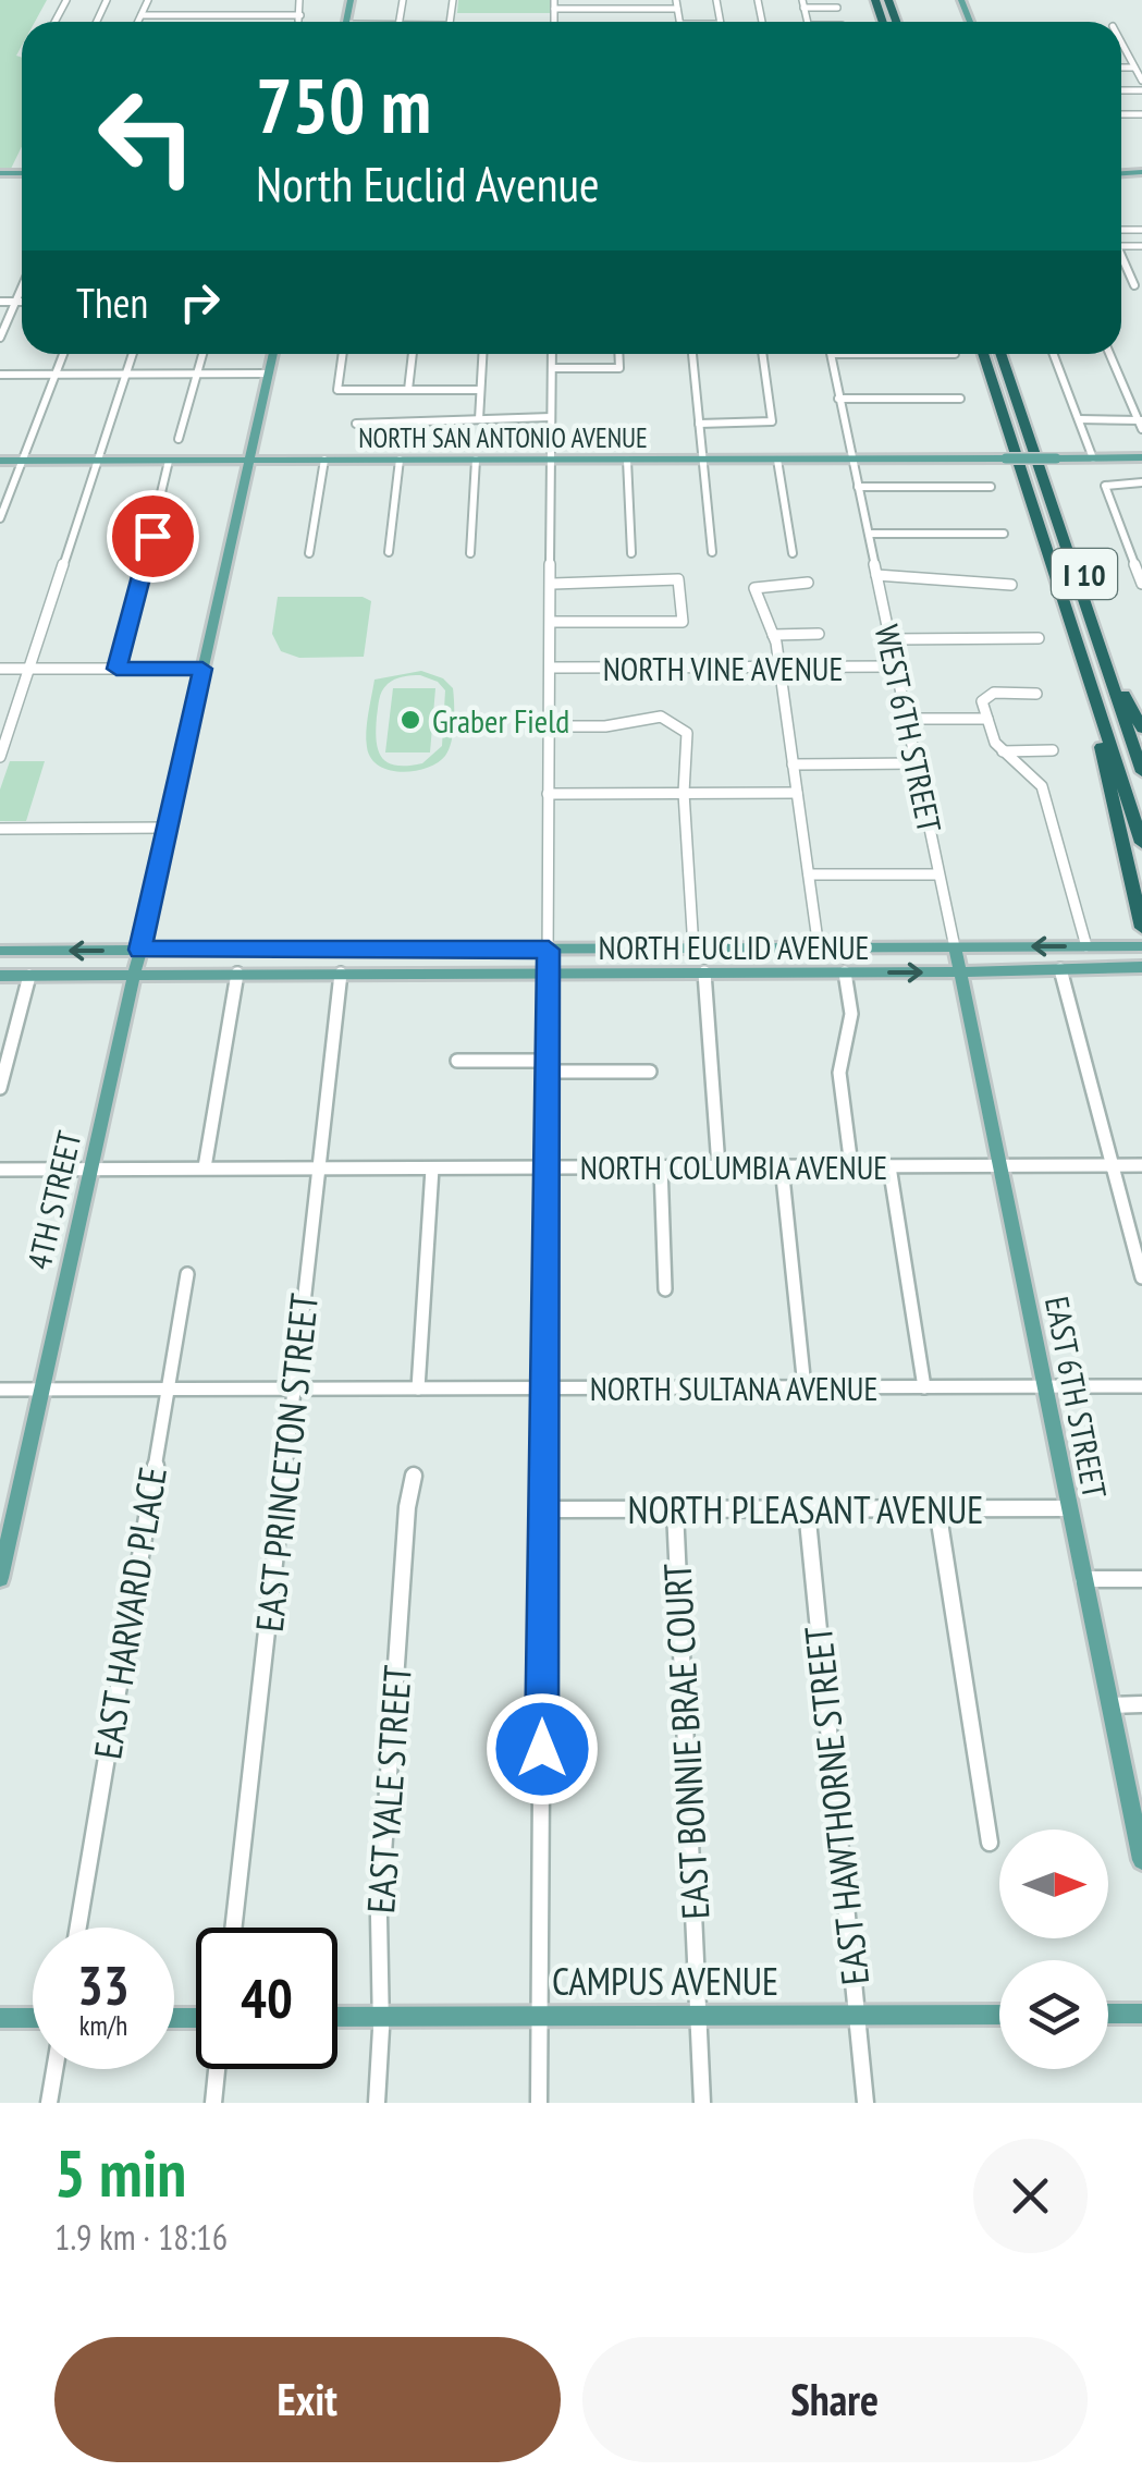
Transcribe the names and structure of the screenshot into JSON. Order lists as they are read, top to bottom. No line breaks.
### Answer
{"streets":{"highway":["I 10"],"main road":["NORTH SAN ANTONIO AVENUE","NORTH EUCLID AVENUE","4TH STREET","EAST 6TH STREET","CAMPUS AVENUE"],"street":["NORTH VINE AVENUE","WEST 6TH STREET","NORTH COLUMBIA AVENUE","NORTH SULTANA AVENUE","EAST PRINCETON STREET","NORTH PLEASANT AVENUE","EAST HARVARD PLACE","EAST BONNIE BRAE COURT","EAST YALE STREET","EAST HAWTHORNE STREET"]},"crossings":[["NORTH SAN ANTONIO AVENUE","WEST 6TH STREET"],["NORTH SAN ANTONIO AVENUE","4TH STREET"],["NORTH VINE AVENUE","WEST 6TH STREET"],["WEST 6TH STREET","NORTH EUCLID AVENUE"],["WEST 6TH STREET","EAST 6TH STREET"],["NORTH EUCLID AVENUE","4TH STREET"],["NORTH EUCLID AVENUE","EAST 6TH STREET"],["NORTH EUCLID AVENUE","EAST PRINCETON STREET"],["NORTH COLUMBIA AVENUE","4TH STREET"],["NORTH COLUMBIA AVENUE","EAST 6TH STREET"],["NORTH COLUMBIA AVENUE","EAST PRINCETON STREET"],["4TH STREET","NORTH SULTANA AVENUE"],["NORTH SULTANA AVENUE","EAST 6TH STREET"],["NORTH SULTANA AVENUE","EAST PRINCETON STREET"],["NORTH SULTANA AVENUE","EAST HARVARD PLACE"],["EAST 6TH STREET","NORTH PLEASANT AVENUE"],["NORTH PLEASANT AVENUE","EAST BONNIE BRAE COURT"],["NORTH PLEASANT AVENUE","EAST HAWTHORNE STREET"],["EAST BONNIE BRAE COURT","CAMPUS AVENUE"],["EAST YALE STREET","CAMPUS AVENUE"],["EAST HAWTHORNE STREET","CAMPUS AVENUE"]],"places":["Graber Field"],"north":"right","page":{"turn":["750 m","North Euclid Avenue"],"then":"Then","speed":"33 km/h","limit":"40","heading":["5 min","1.9 km · 18:16"],"buttons":["Exit","Share"]}}
